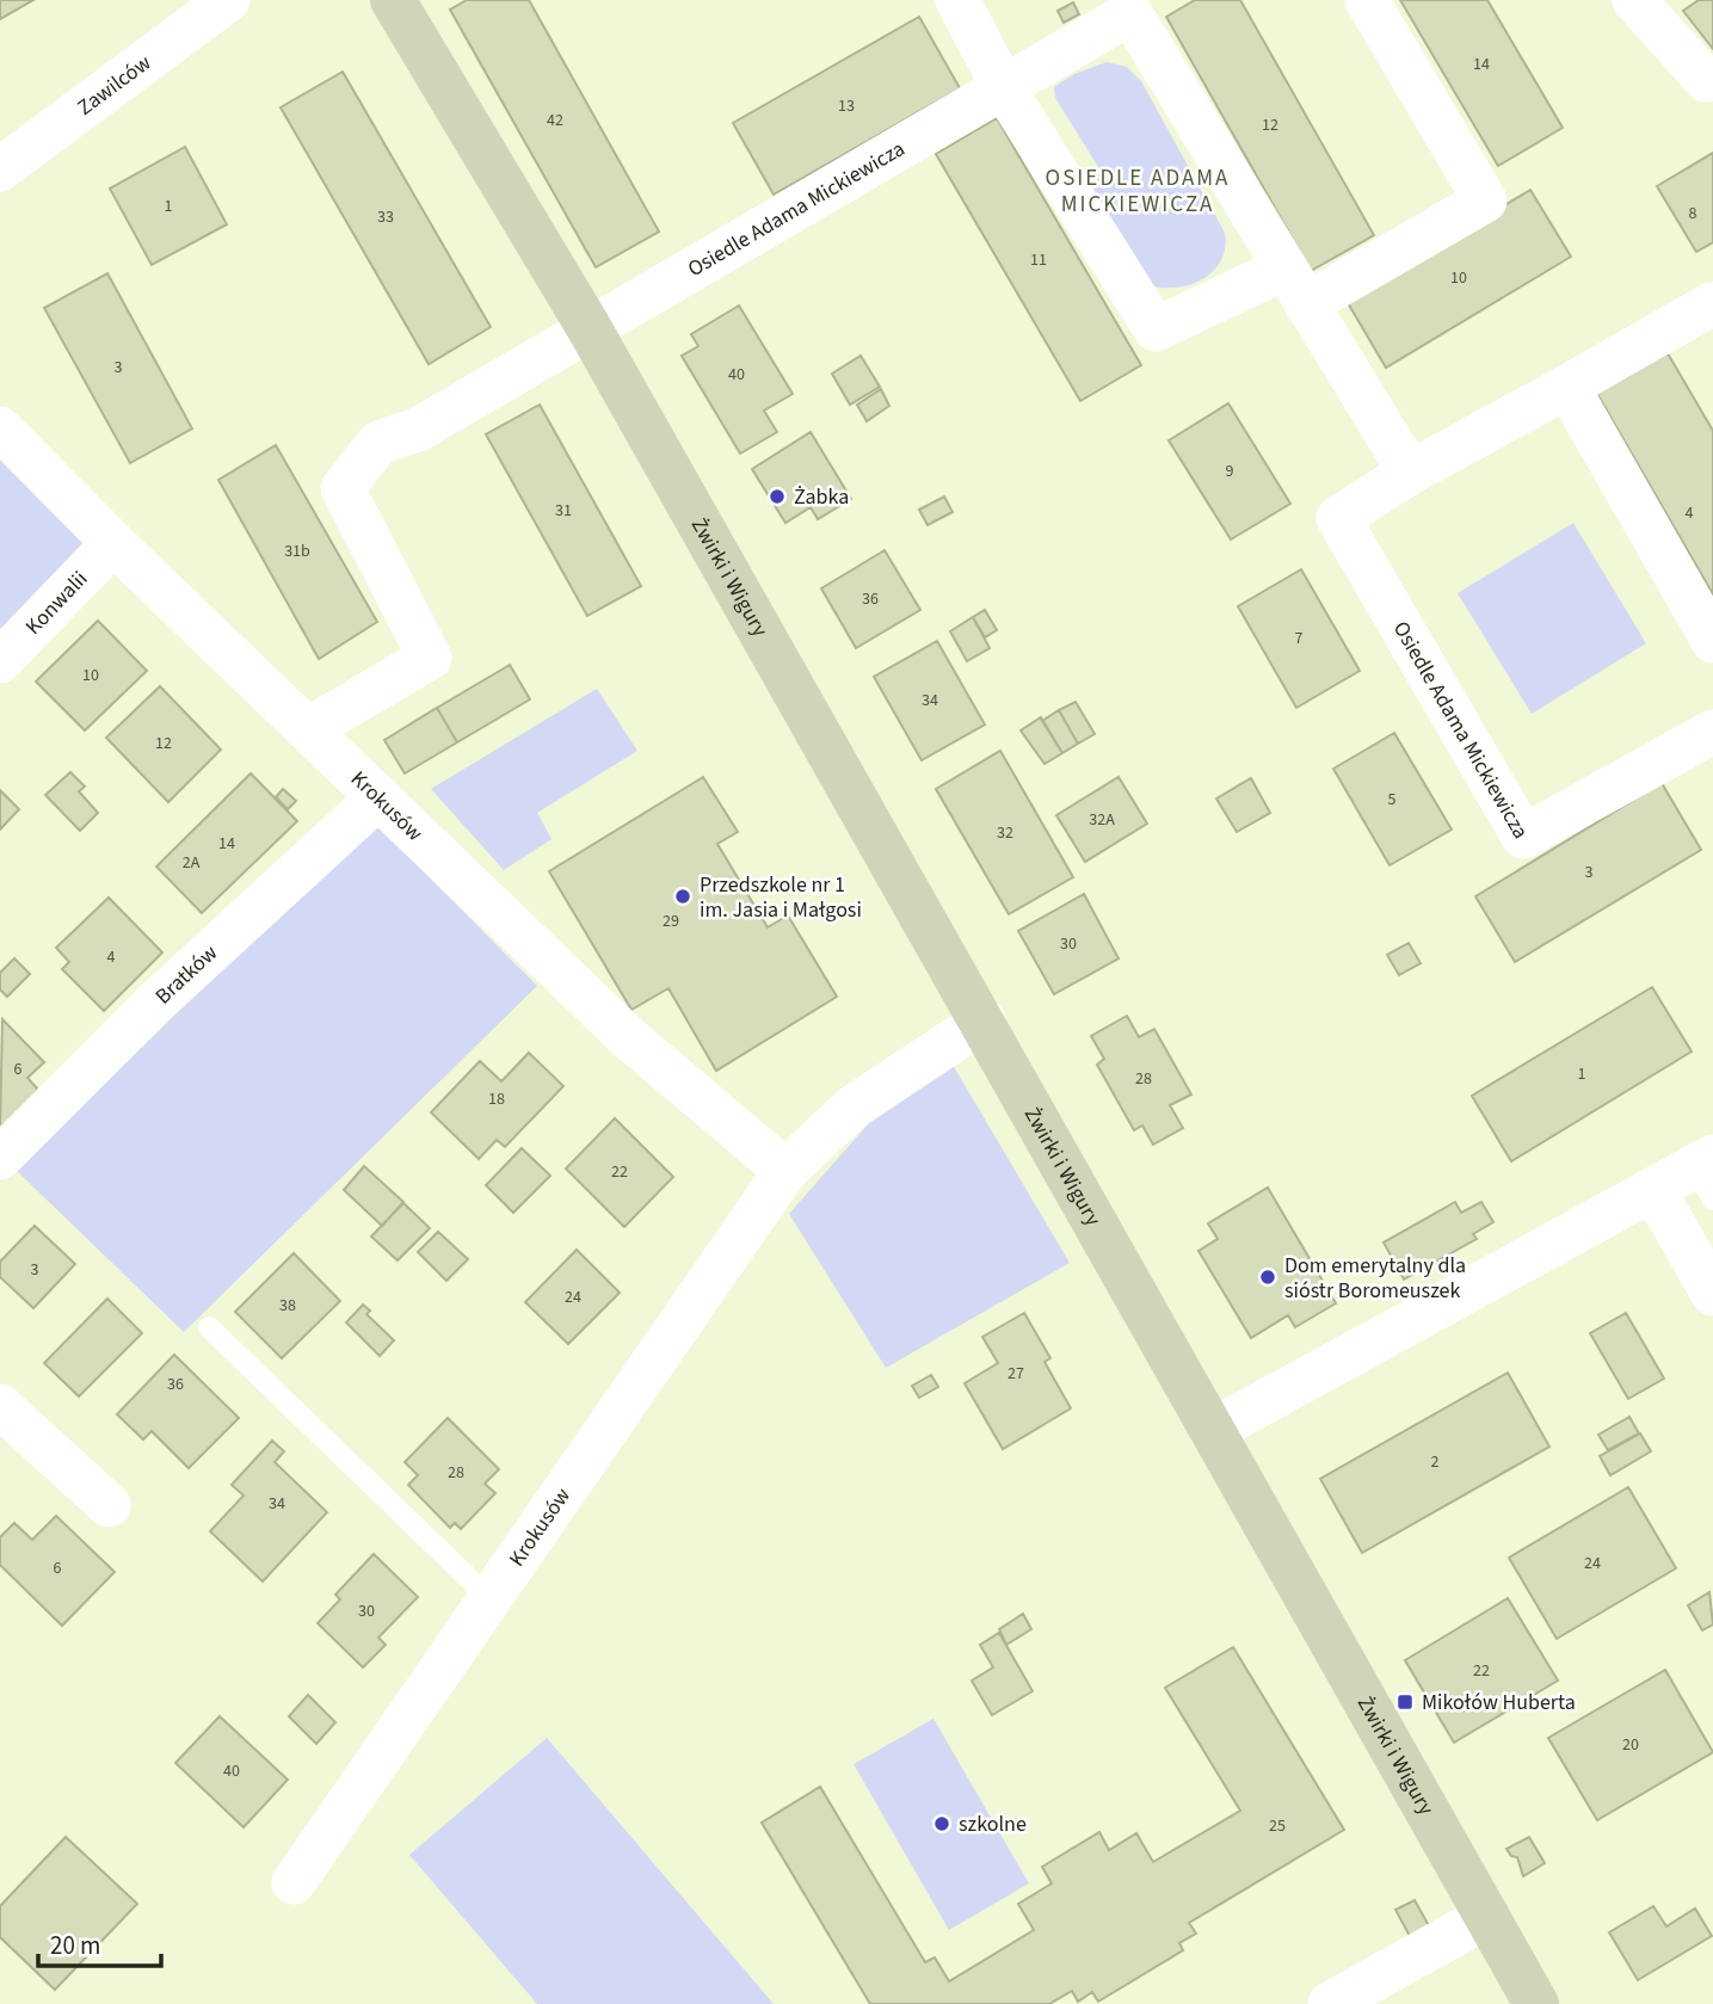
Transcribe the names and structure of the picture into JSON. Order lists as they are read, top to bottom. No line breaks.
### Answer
{"streets":{"street":["Zawilców","Osiedle Adama Mickiewicza","Żwirki i Wigury","Konwalii","Krokusów","Bratków"]},"crossings":[["Osiedle Adama Mickiewicza","Żwirki i Wigury"],["Żwirki i Wigury","Krokusów"],["Konwalii","Krokusów"],["Krokusów","Bratków"]],"districts":["OSIEDLE ADAMA MICKIEWICZA"],"places":{"other":["Żabka","Przedszkole nr 1 im. Jasia i Małgosi","Dom emerytalny dla sióstr Boromeuszek","szkolne"],"transit":["Mikołów Huberta"]},"house_numbers":["14","13","42","12","1","8","33","11","10","3","40","9","31","4","31b","36","7","10","34","12","5","32A","32","14","2A","3","29","30","4","6","1","28","18","22","3","24","38","27","36","2","28","34","24","6","30","22","20","40","25"],"scale_bar":"20 m"}
